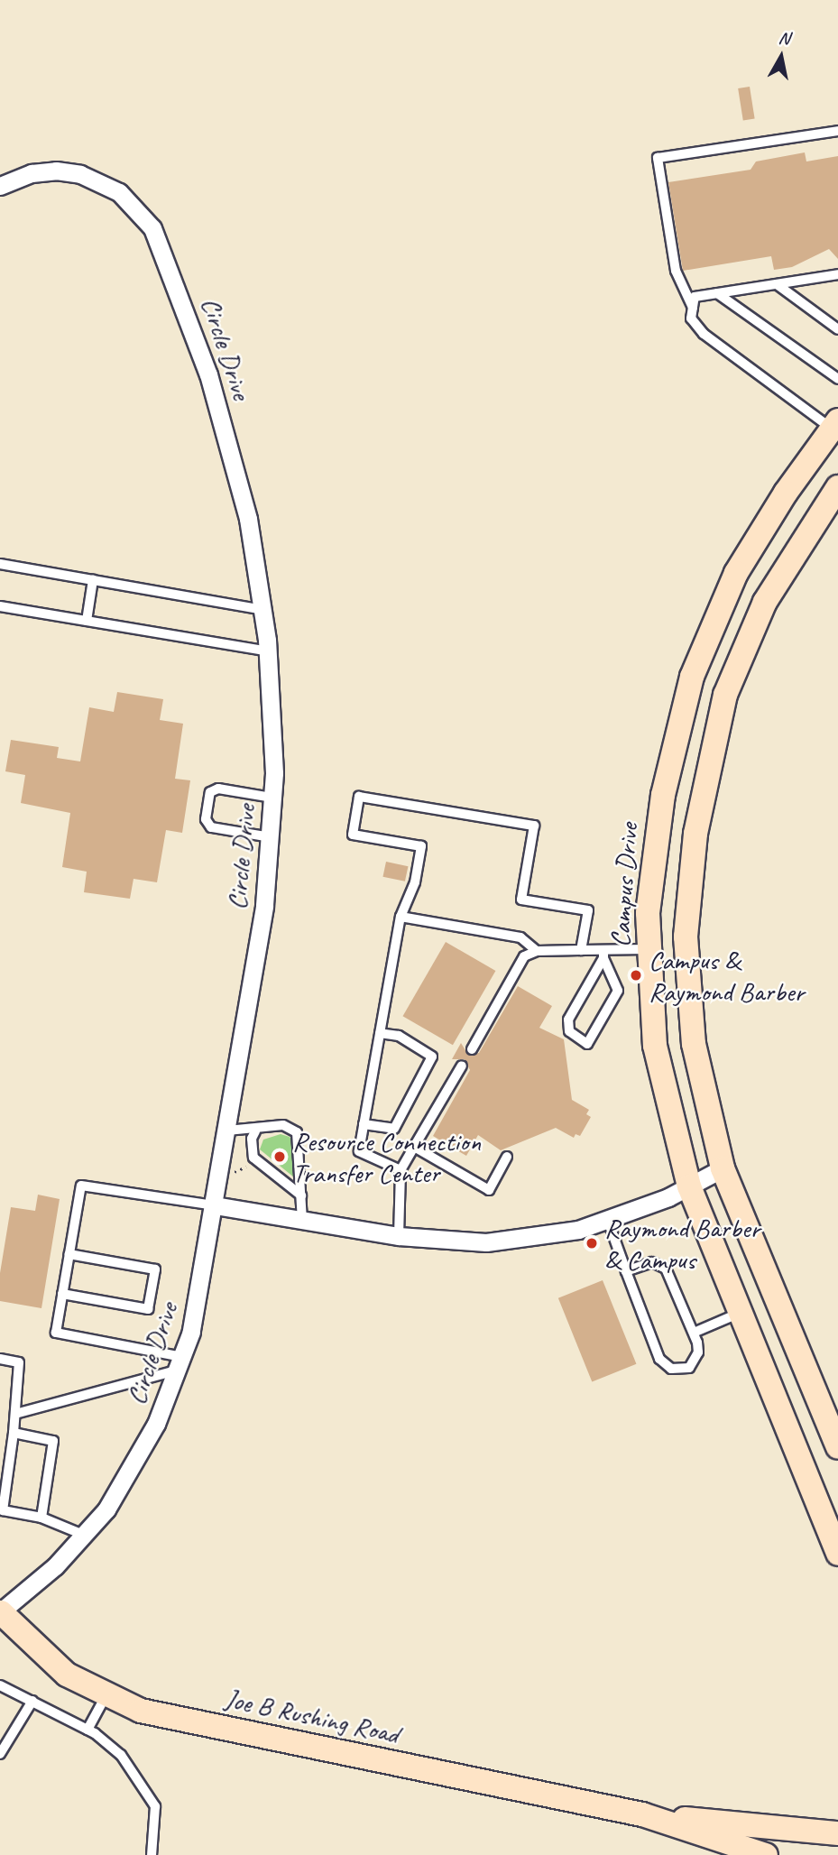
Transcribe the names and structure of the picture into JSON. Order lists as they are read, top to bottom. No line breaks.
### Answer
{"streets":{"main road":["Campus Drive","Joe B Rushing Road"],"street":["Circle Drive"]},"crossings":[["Circle Drive","Joe B Rushing Road"]],"places":["Campus & Raymond Barber","Resource Connection Transfer Center","Raymond Barber & Campus"],"north":"top"}
